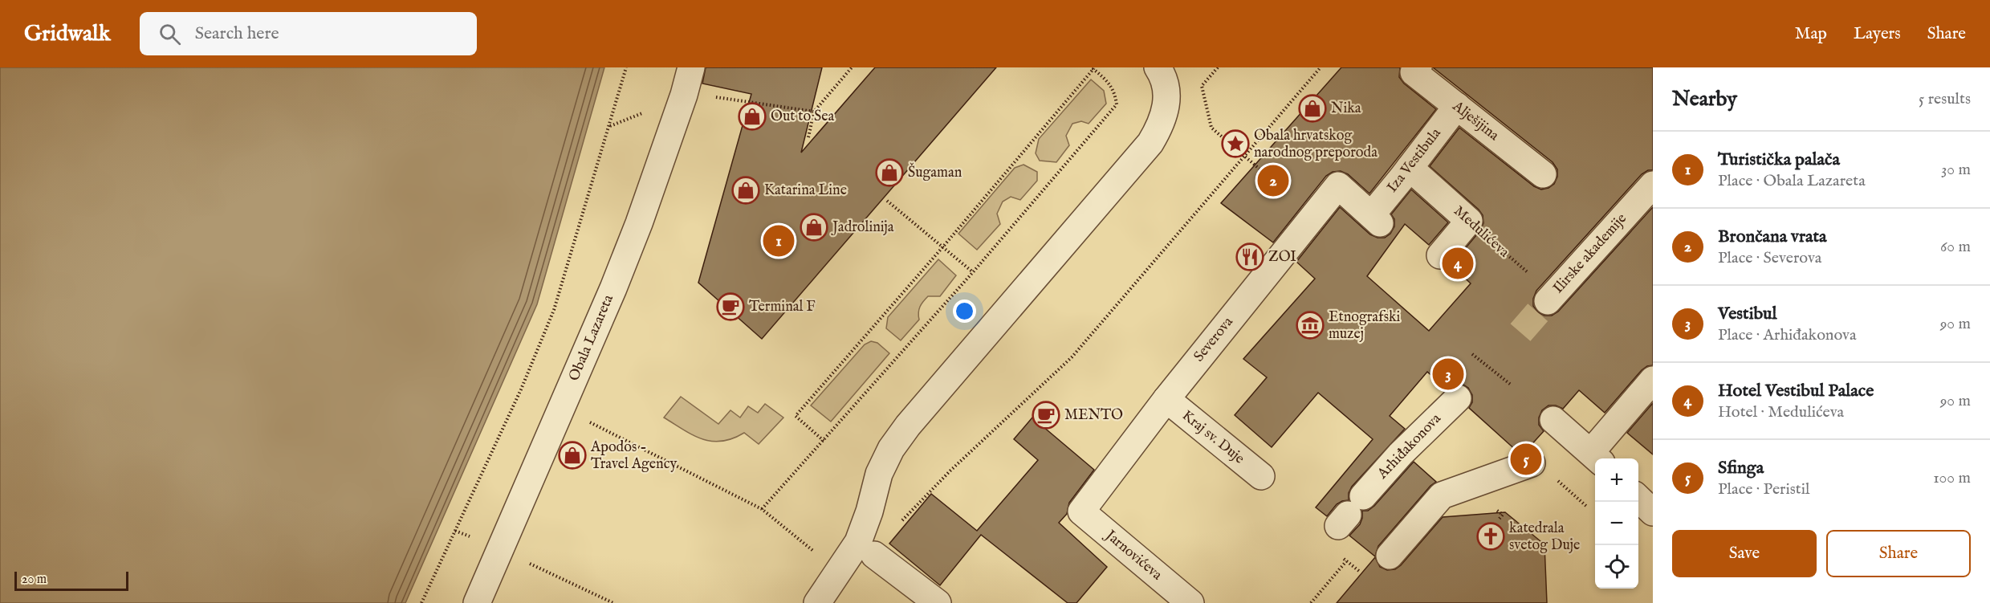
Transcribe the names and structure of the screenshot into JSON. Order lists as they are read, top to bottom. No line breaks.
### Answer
{"streets":{"street":["Alješijina","Iza Vestibula","Medulićeva","Ilirske akademije","Obala Lazareta","Severova","Kraj sv. Duje","Arhiđakonova","Jarnovićeva"]},"crossings":[["Alješijina","Iza Vestibula"],["Iza Vestibula","Medulićeva"],["Iza Vestibula","Severova"],["Medulićeva","Ilirske akademije"],["Severova","Kraj sv. Duje"],["Severova","Jarnovićeva"]],"places":{"shop":["Nika","Out to Sea","Šugaman","Katarina Line","Jadrolinija","Apodos - Travel Agency"],"place":["Obala hrvatskog narodnog preporoda"],"restaurant":["ZOI"],"cafe":["Terminal F","MENTO"],"museum":["Etnografski muzej"],"church":["katedrala svetog Duje"]},"scale_bar":"20 m","page":{"header":"Gridwalk","search":"Search here","nav":["Map","Layers","Share"],"heading":["Nearby","5 results"],"list":[{"mark":"1","name":"Turistička palača","note":"Place · Obala Lazareta","value":"30 m"},{"mark":"2","name":"Brončana vrata","note":"Place · Severova","value":"60 m"},{"mark":"3","name":"Vestibul","note":"Place · Arhiđakonova","value":"90 m"},{"mark":"4","name":"Hotel Vestibul Palace","note":"Hotel · Medulićeva","value":"90 m"},{"mark":"5","name":"Sfinga","note":"Place · Peristil","value":"100 m"}],"pins":["2","1","4","3","5"],"map_buttons":["+","−"],"buttons":["Save","Share"],"scale":"20 m"}}
